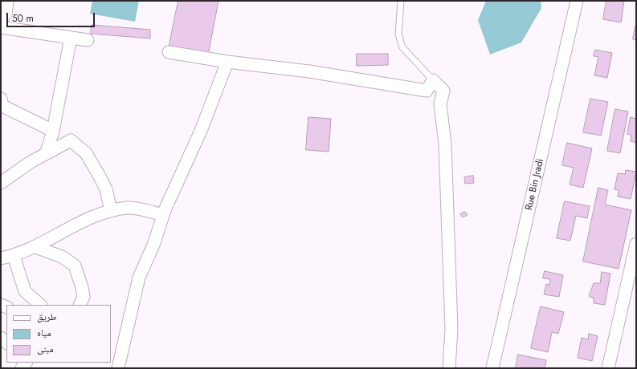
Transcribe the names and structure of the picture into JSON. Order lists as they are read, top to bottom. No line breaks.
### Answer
{"streets":{"street":["Rue Bin Jradi"]},"legend":["طريق","مياه","مبنى"],"scale_bar":"50 m"}
